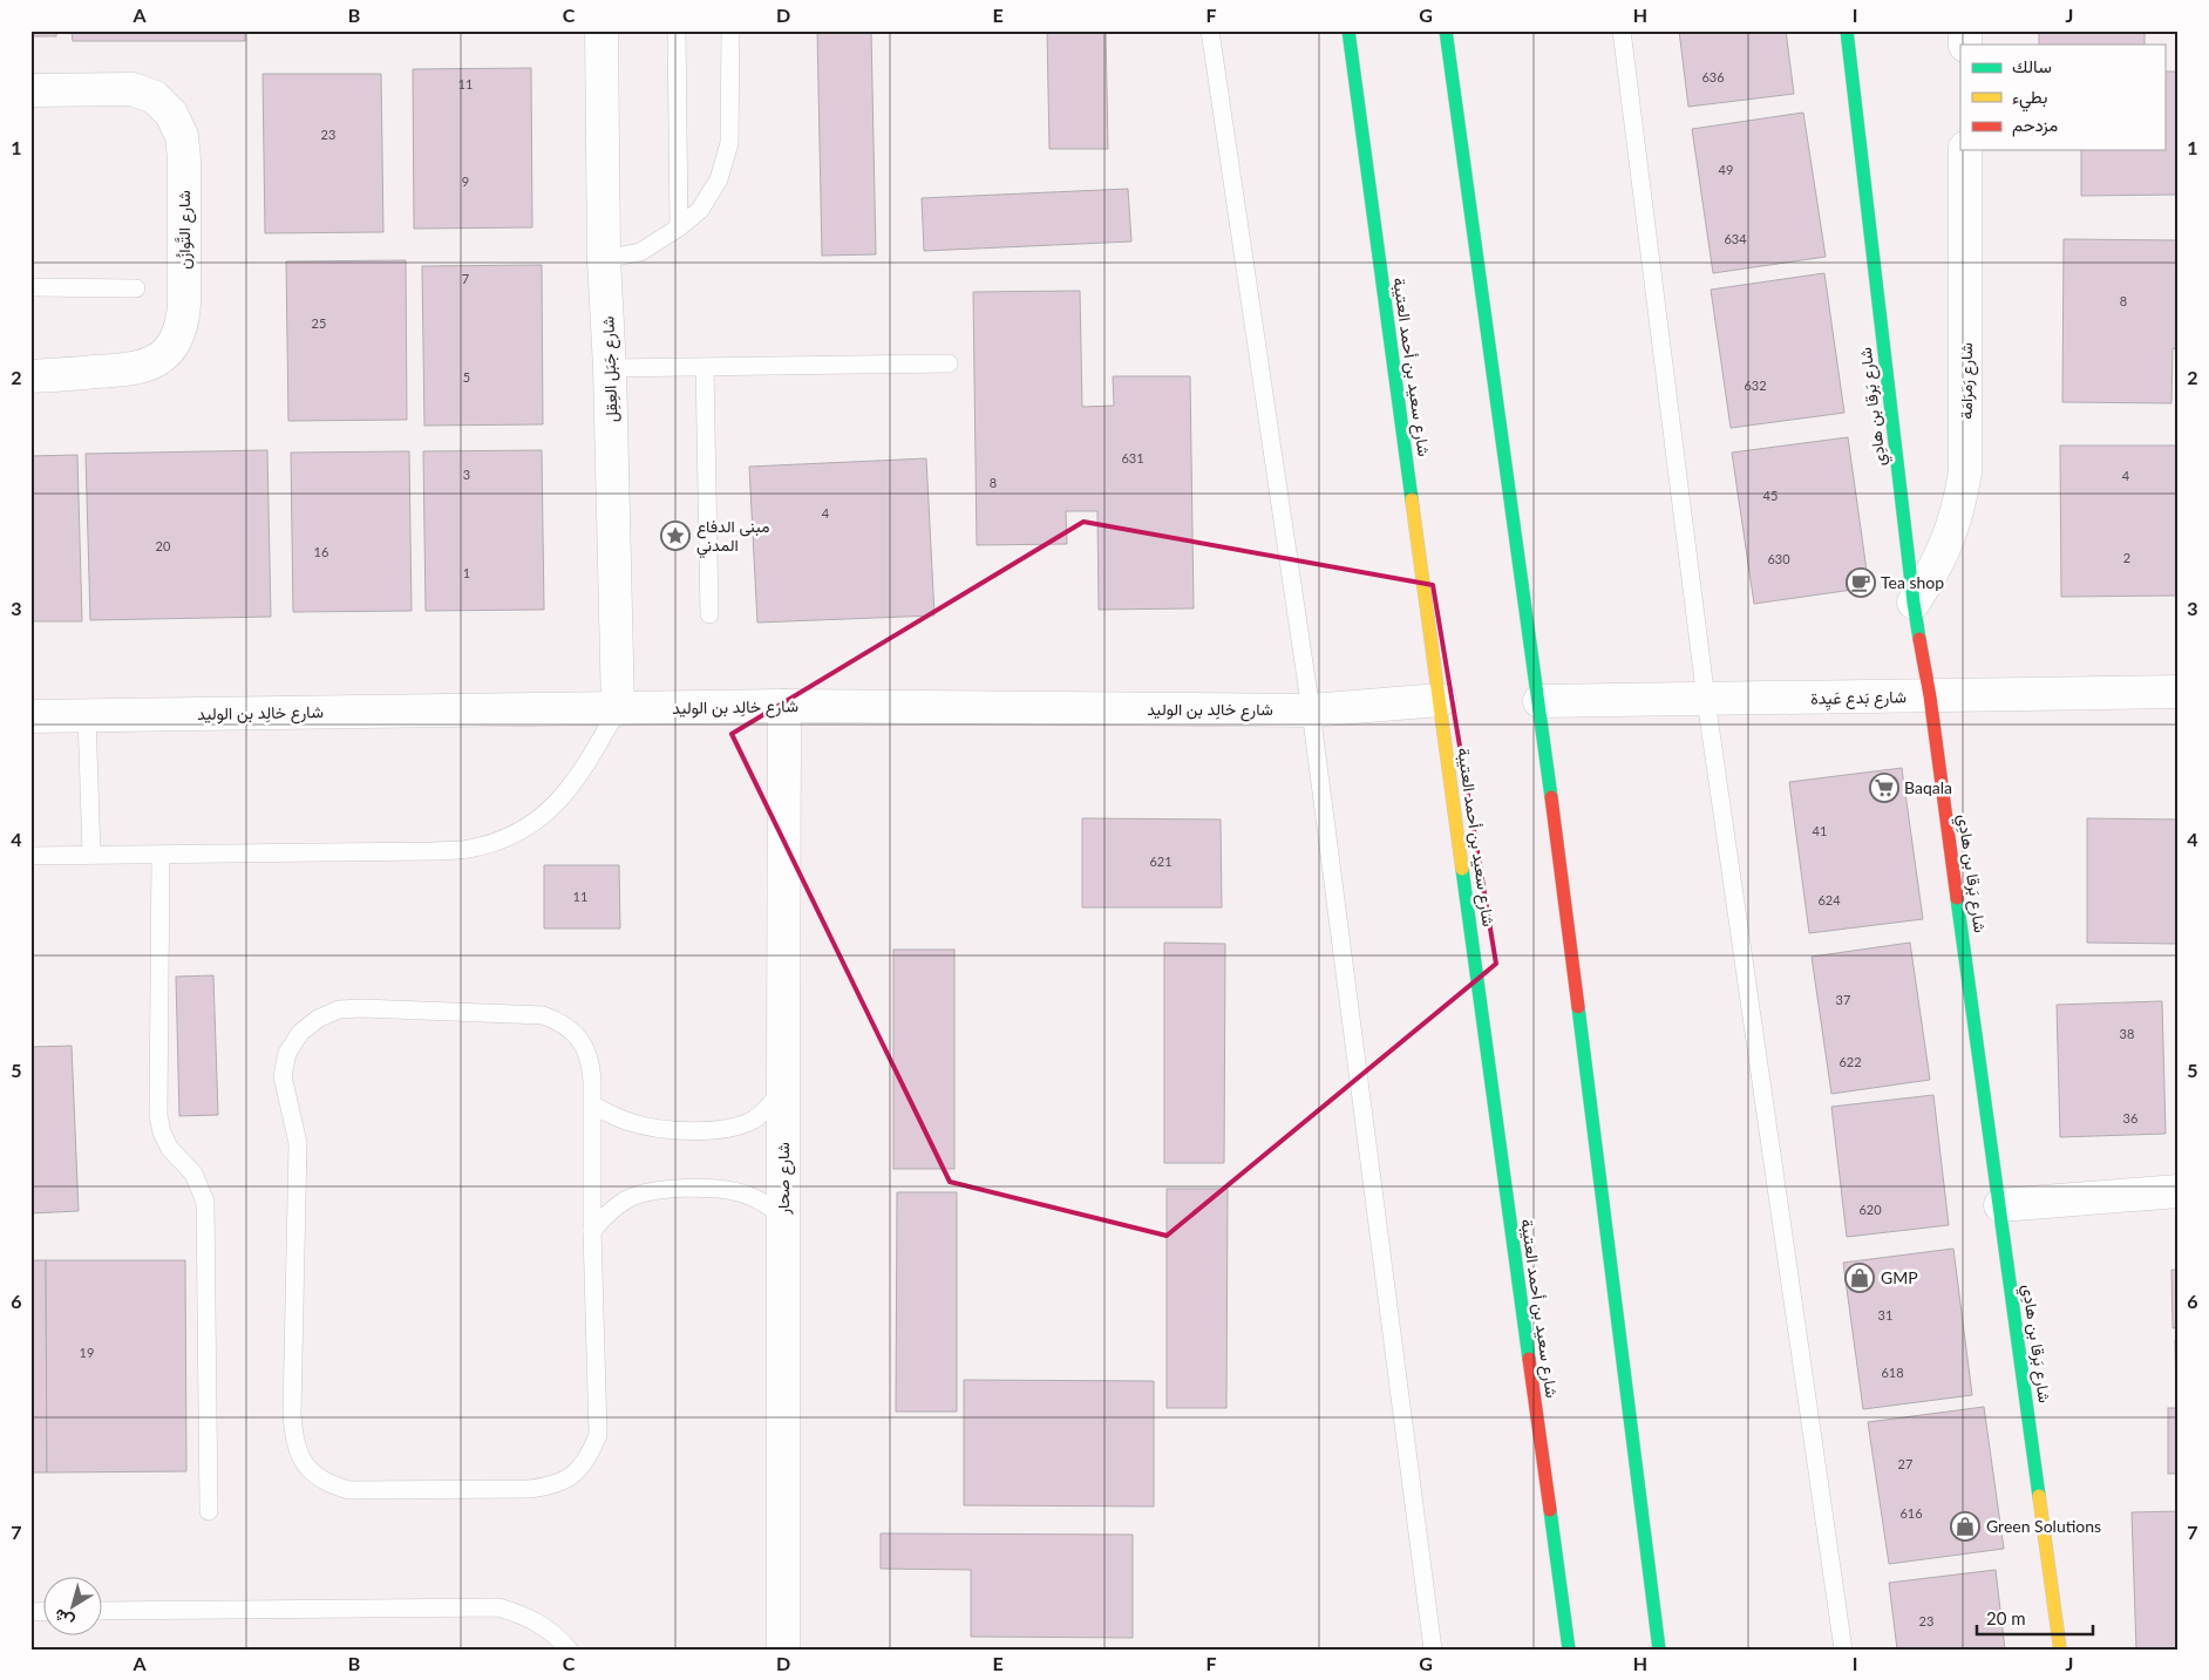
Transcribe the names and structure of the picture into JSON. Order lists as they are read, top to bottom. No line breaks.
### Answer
{"streets":{"main road":["شارع سعيد بن أحمد العتيبة","شارع بَرقا بن هادِي"],"street":["شارع التَّوازُن","شارع جَبَل العِقِل","شارع رَمرَامَة","شارع بَدع عَيِدة","شارع خالِد بن الوليد","شارع صحار"]},"crossings":[["شارع سعيد بن أحمد العتيبة","شارع خالِد بن الوليد"],["شارع جَبَل العِقِل","شارع خالِد بن الوليد"],["شارع رَمرَامَة","شارع بَرقا بن هادِي"],["شارع بَرقا بن هادِي","شارع بَدع عَيِدة"],["شارع خالِد بن الوليد","شارع صحار"]],"places":{"place":["مبنى الدفاع المدني"],"cafe":["Tea shop"],"supermarket":["Baqala"],"shop":["GMP","Green Solutions"]},"house_numbers":["636","11","23","49","9","634","7","8","25","5","632","631","3","4","8","45","4","20","16","2","630","1","41","621","11","624","37","38","622","36","620","31","19","618","27","616","23"],"legend":["سالك","بطيء","مزدحم"],"scale_bar":"20 m","north":"bottom left","grid":{"columns":["A","B","C","D","E","F","G","H","I","J"],"rows":["1","2","3","4","5","6","7"]}}
